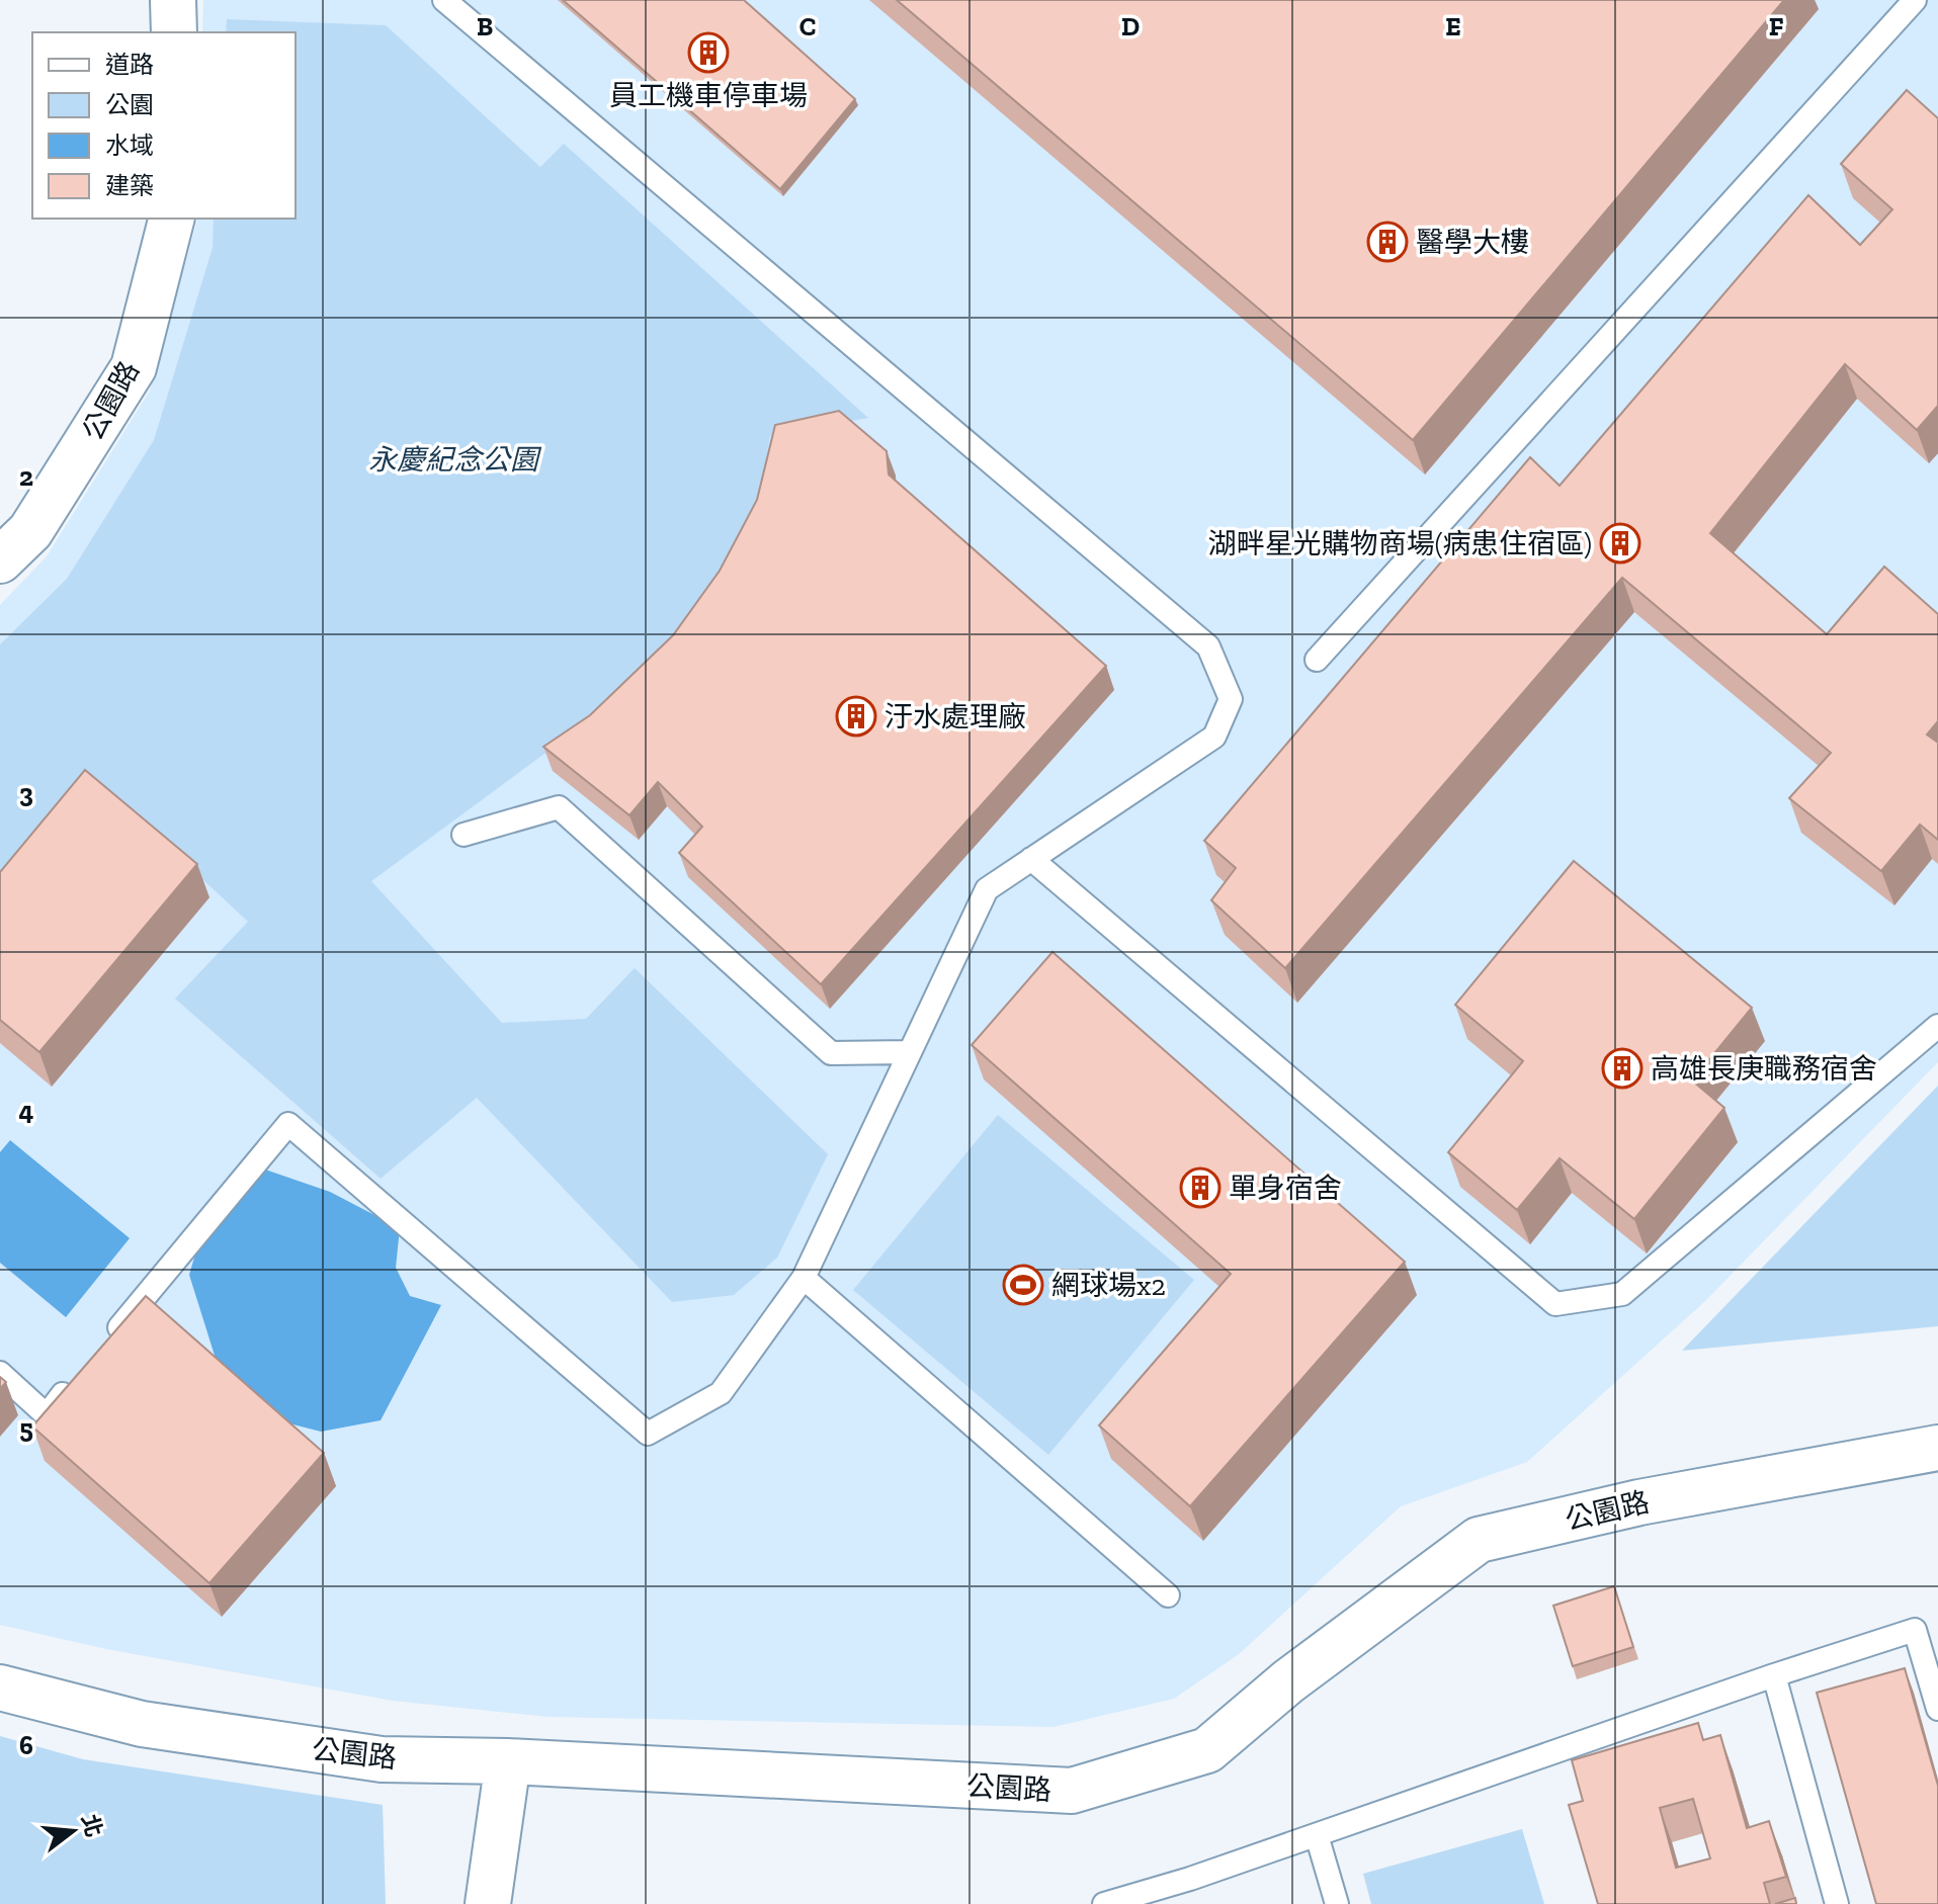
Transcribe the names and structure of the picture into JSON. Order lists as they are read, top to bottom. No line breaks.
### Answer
{"streets":{"street":["公園路"]},"parks":["永慶紀念公園"],"places":{"building":["員工機車停車場","醫學大樓","湖畔星光購物商場(病患住宿區)","汙水處理廠","高雄長庚職務宿舍","單身宿舍"],"sports":["網球場x2"]},"legend":["道路","公園","水域","建築"],"north":"right","grid":{"columns":["B","C","D","E","F"],"rows":["2","3","4","5","6"]}}
